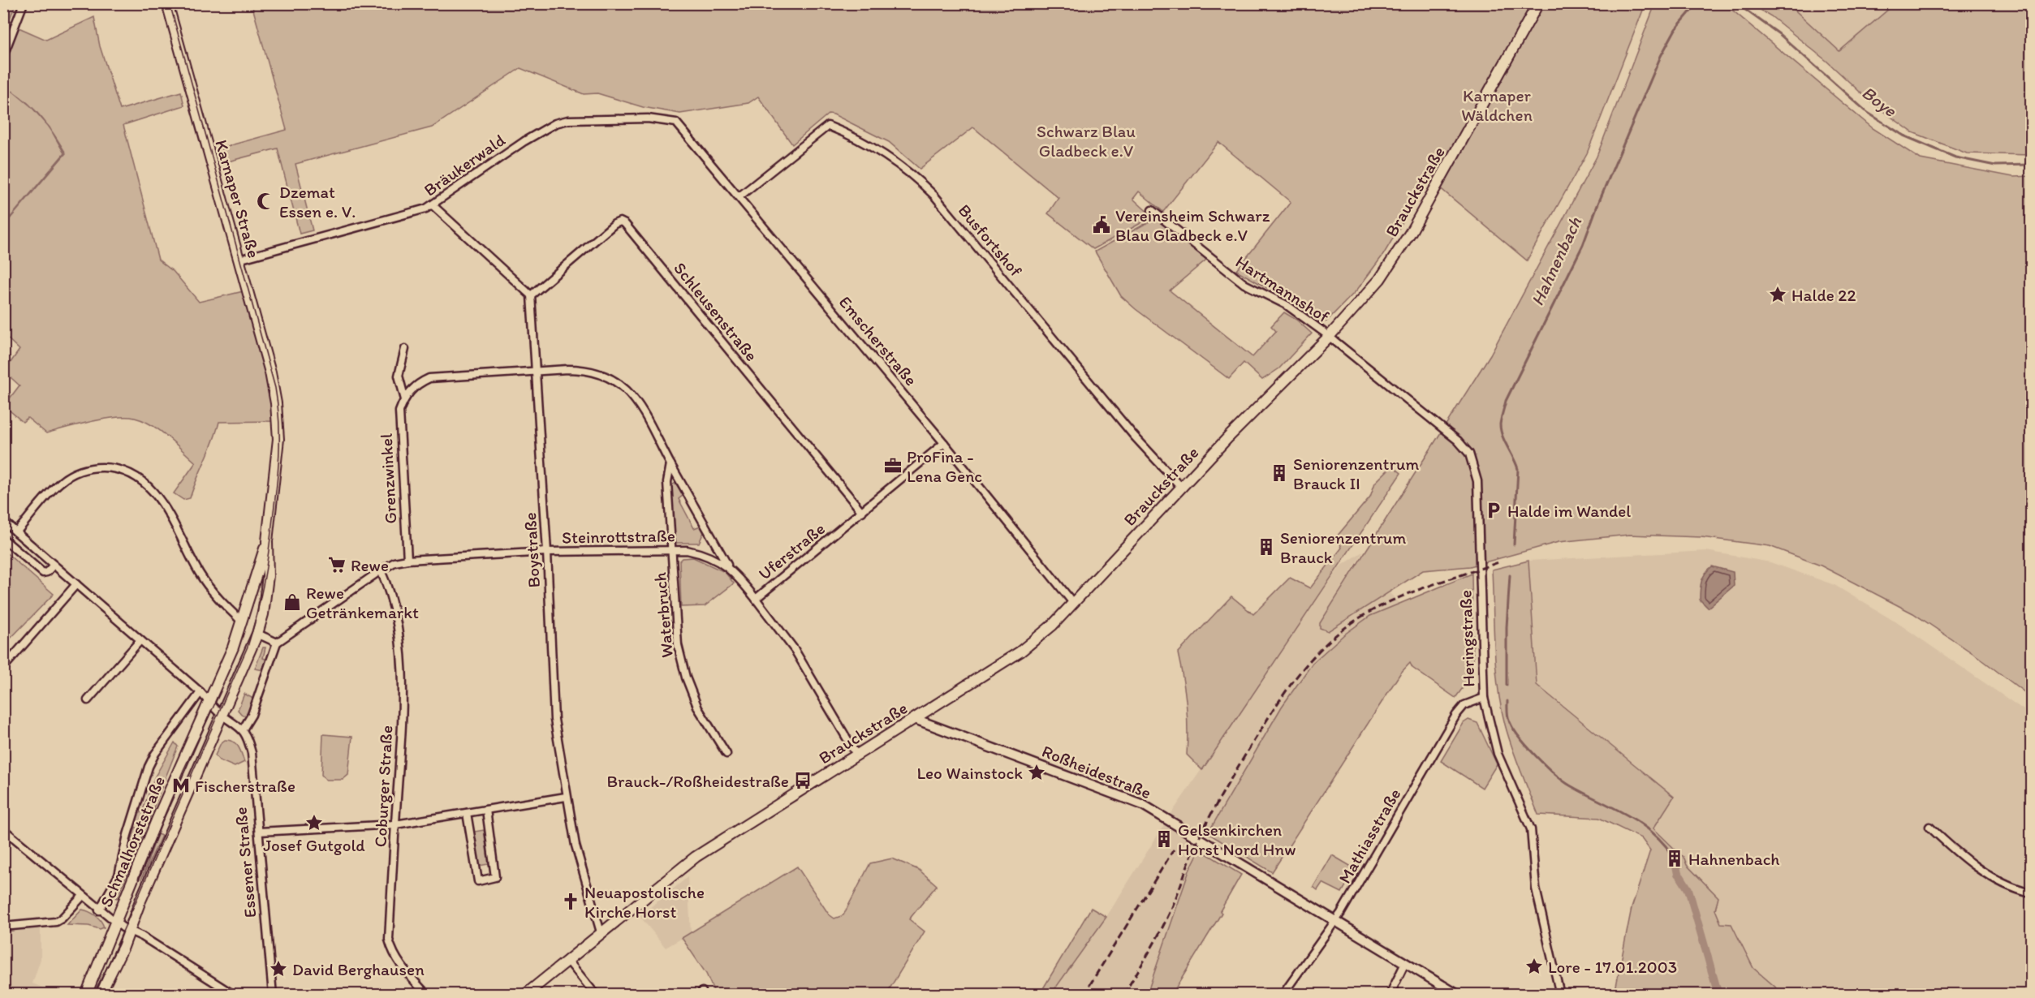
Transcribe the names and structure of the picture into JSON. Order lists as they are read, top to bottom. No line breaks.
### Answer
{"streets":{"main road":["Brauckstraße","Karnaper Straße","Schmalhorststraße"],"street":["Bräukerwald","Busfortshof","Hartmannshof","Schleusenstraße","Emscherstraße","Grenzwinkel","Steinrottstraße","Boystraße","Uferstraße","Waterbruch","Heringstraße","Roßheidestraße","Coburger Straße","Mathiasstraße","Essener Straße"]},"crossings":[["Bräukerwald","Karnaper Straße"],["Bräukerwald","Emscherstraße"],["Brauckstraße","Busfortshof"],["Brauckstraße","Hartmannshof"],["Brauckstraße","Emscherstraße"],["Brauckstraße","Boystraße"],["Brauckstraße","Uferstraße"],["Brauckstraße","Heringstraße"],["Brauckstraße","Roßheidestraße"],["Busfortshof","Emscherstraße"],["Hartmannshof","Heringstraße"],["Schleusenstraße","Boystraße"],["Schleusenstraße","Uferstraße"],["Emscherstraße","Uferstraße"],["Grenzwinkel","Steinrottstraße"],["Steinrottstraße","Boystraße"],["Steinrottstraße","Uferstraße"],["Steinrottstraße","Waterbruch"],["Steinrottstraße","Coburger Straße"],["Heringstraße","Mathiasstraße"],["Roßheidestraße","Mathiasstraße"]],"water":["Boye","Hahnenbach"],"parks":["Karnaper Wäldchen","Schwarz Blau Gladbeck e.V"],"places":{"mosque":["Dzemat Essen e. V."],"public building":["Vereinsheim Schwarz Blau Gladbeck e.V"],"place":["Halde 22","Leo Wainstock","Josef Gutgold","Lore - 17.01.2003","David Berghausen"],"office":["ProFina - Lena Genc"],"building":["Seniorenzentrum Brauck II","Seniorenzentrum Brauck","Gelsenkirchen Horst Nord Hnw","Hahnenbach"],"parking":["Halde im Wandel"],"supermarket":["Rewe"],"shop":["Rewe Getränkemarkt"],"bus stop":["Brauck-/Roßheidestraße"],"metro station":["Fischerstraße"],"church":["Neuapostolische Kirche Horst"]}}
